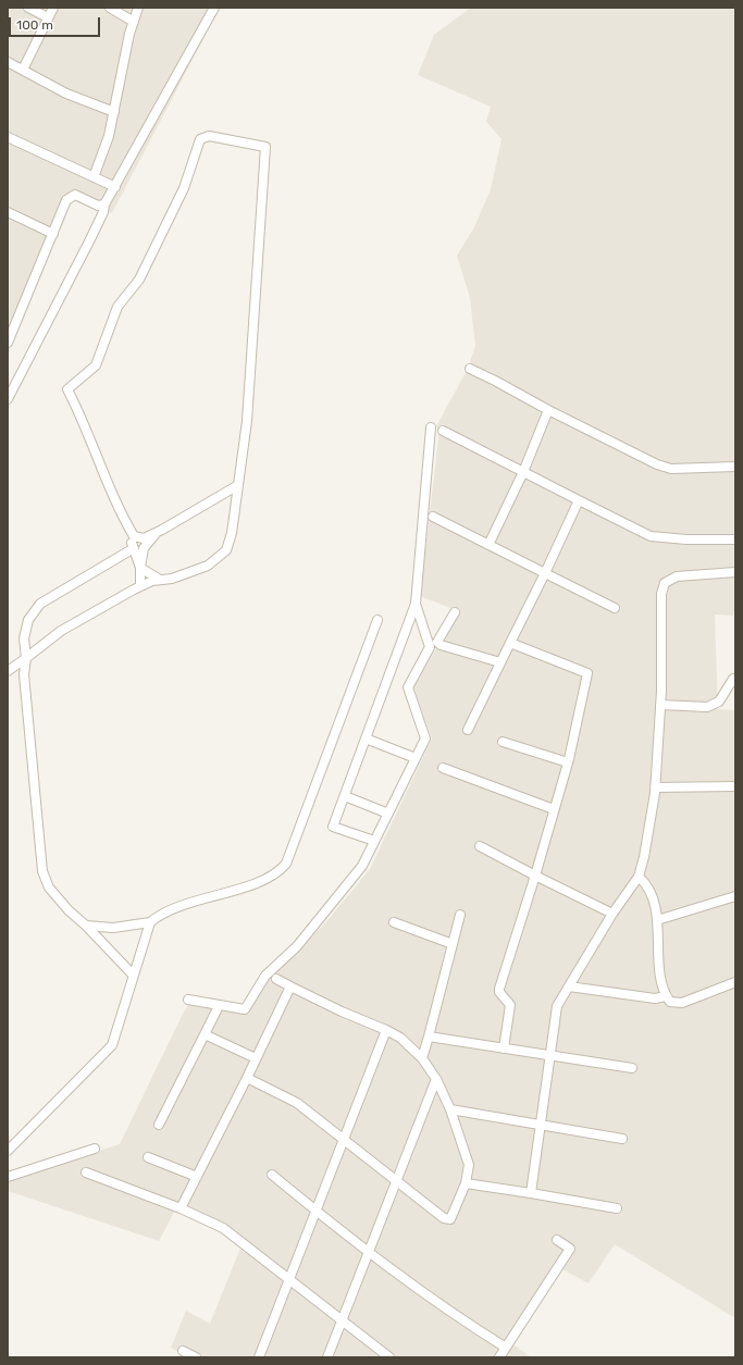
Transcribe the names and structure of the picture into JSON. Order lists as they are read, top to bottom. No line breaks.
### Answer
{"scale_bar":"100 m"}
